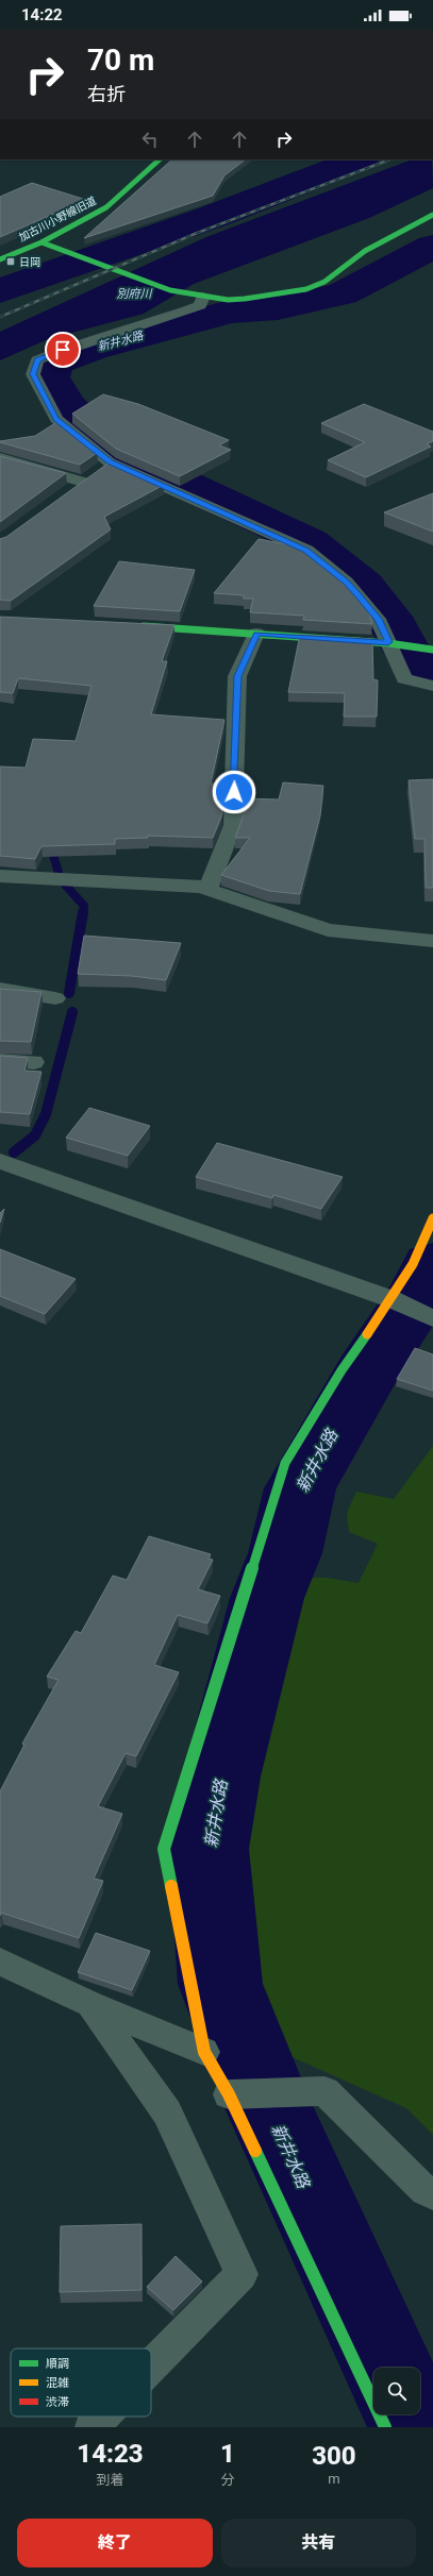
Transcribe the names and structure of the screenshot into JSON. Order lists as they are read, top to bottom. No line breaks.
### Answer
{"streets":{"street":["加古川小野線旧道"]},"water":["別府川","新井水路"],"places":{"transit":["日岡"]},"legend":["順調","混雑","渋滞"],"page":{"status":"14:22","turn":["70 m","右折"],"eta":["14:23","到着","1","分","300","m"],"buttons":["終了","共有"]}}
